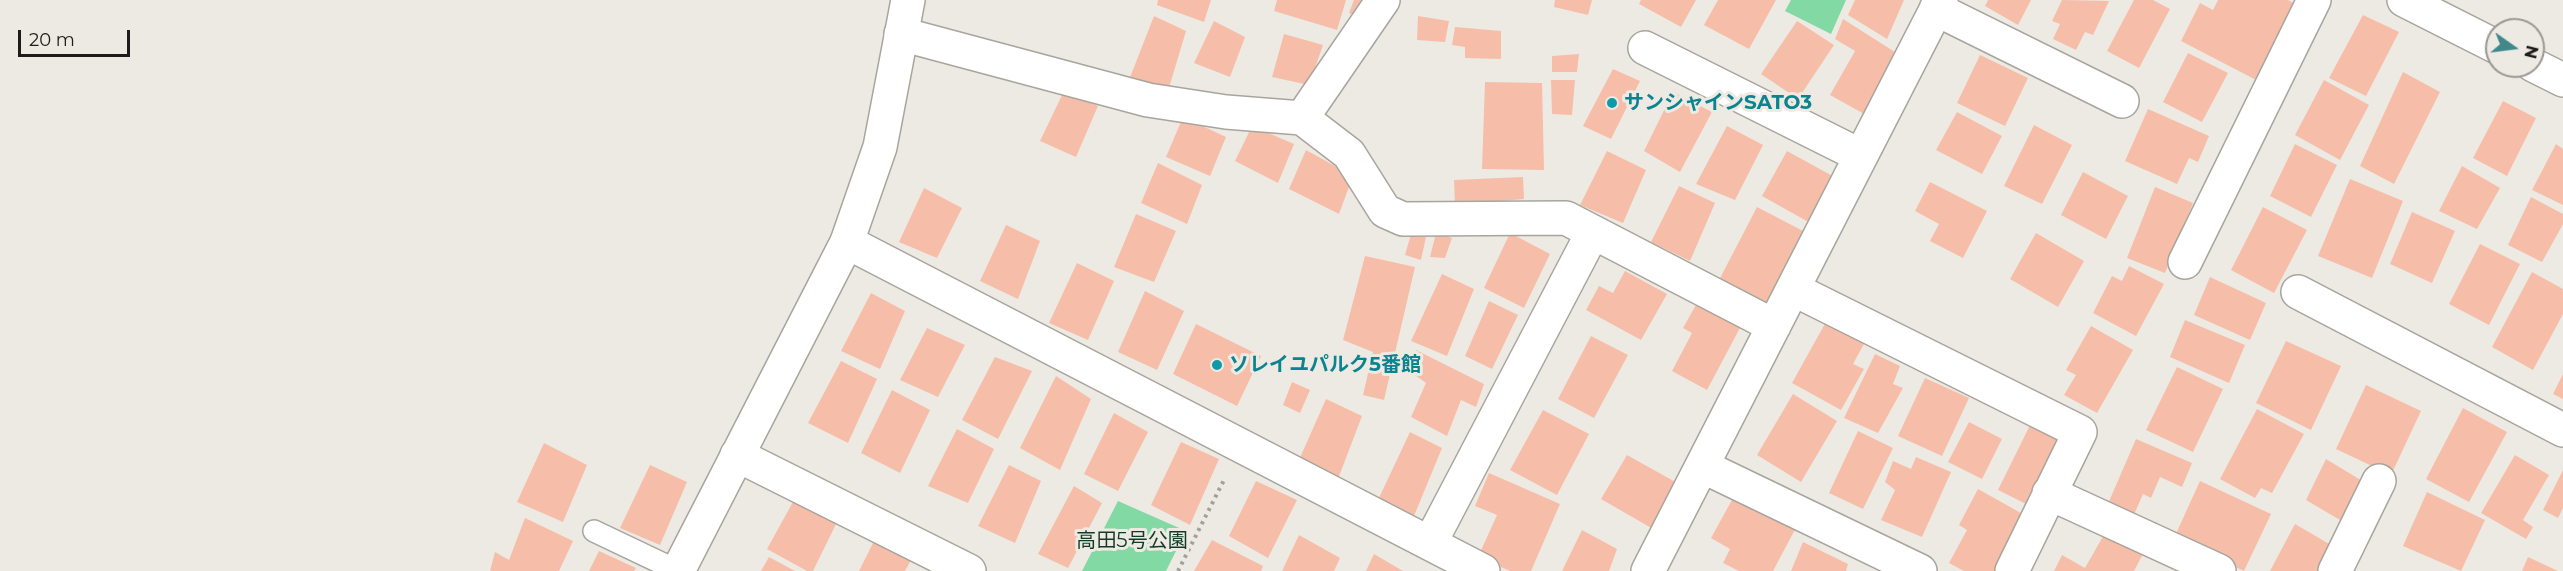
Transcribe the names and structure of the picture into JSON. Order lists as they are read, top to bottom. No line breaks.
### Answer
{"parks":["高田5号公園"],"places":["サンシャインSATO3","ソレイユパルク5番館"],"scale_bar":"20 m","north":"right"}
